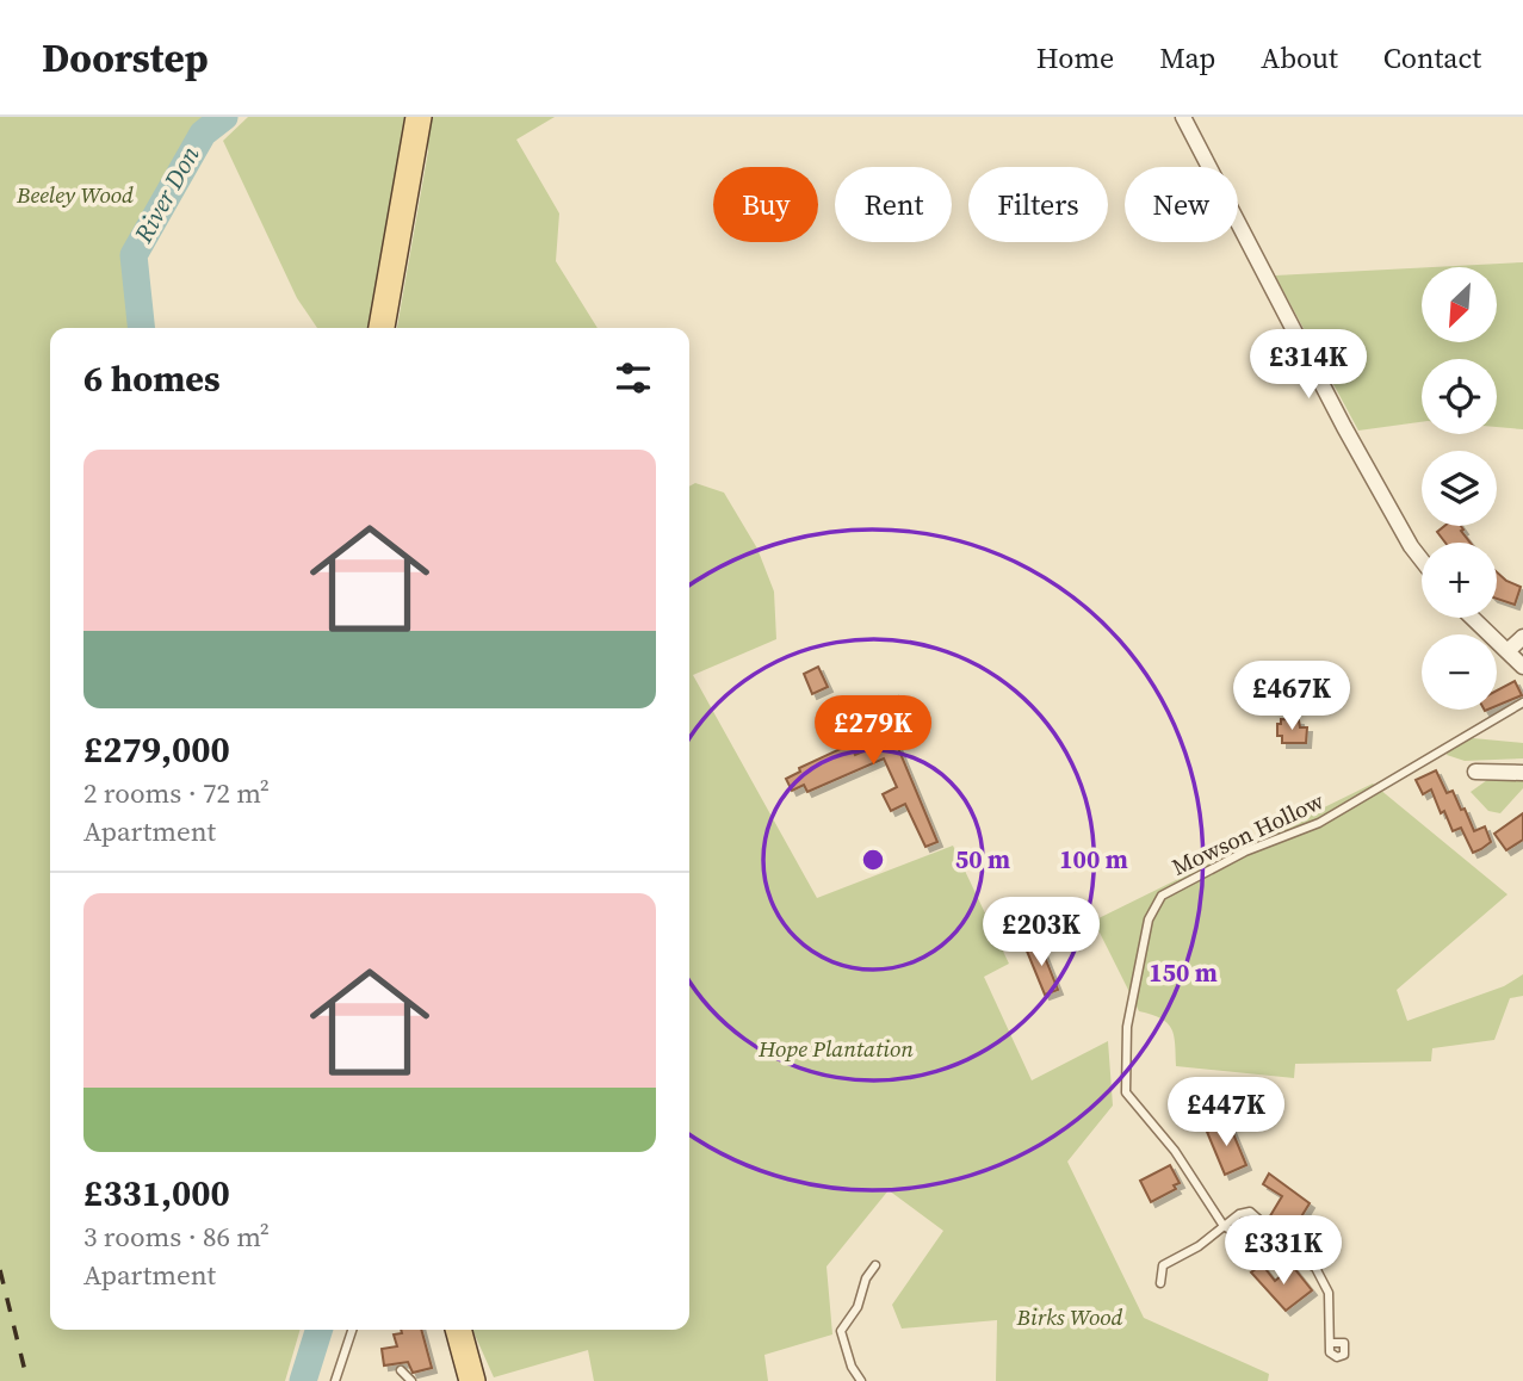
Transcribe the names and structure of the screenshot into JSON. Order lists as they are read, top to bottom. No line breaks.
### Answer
{"streets":{"lane":["Mowson Hollow"]},"water":["River Don"],"parks":["Beeley Wood","Hope Plantation","Birks Wood"],"north":"bottom left","page":{"header":"Doorstep","nav":["Home","Map","About","Contact"],"chip":["Buy","Rent","Filters","New"],"map_buttons":["+","−"],"heading":"6 homes","price":["£314K","£467K","£279K","£203K","£447K","£331K"],"list":[{"name":"£279,000","note":"2 rooms · 72 m² · Apartment"},{"name":"£331,000","note":"3 rooms · 86 m² · Apartment"}]},"rings":["50 m","100 m","150 m"]}
